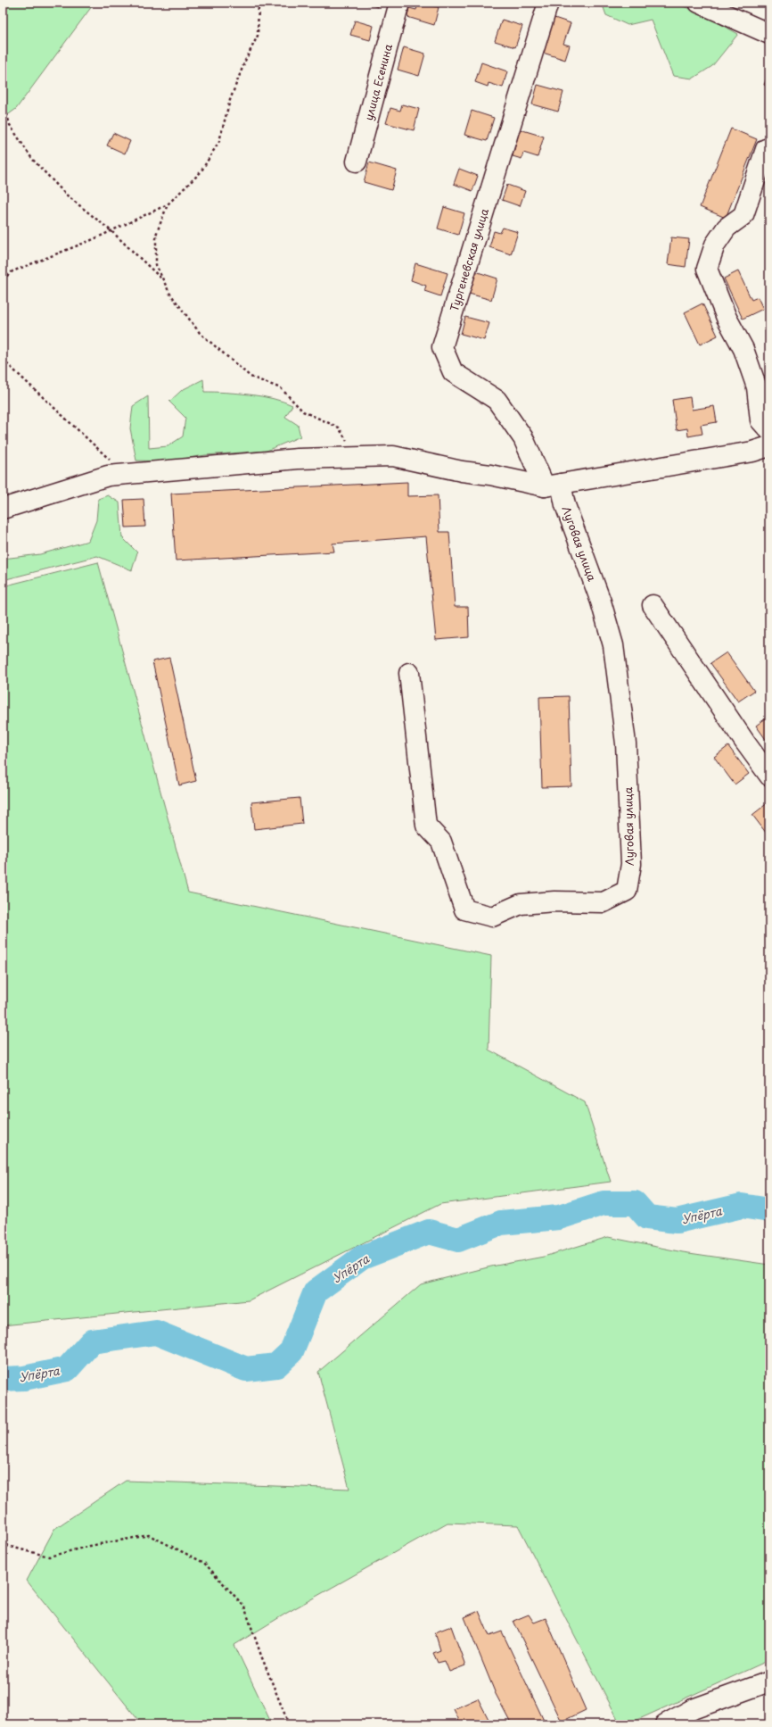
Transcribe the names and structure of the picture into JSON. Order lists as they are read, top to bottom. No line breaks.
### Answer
{"streets":{"street":["улица Есенина","Тургеневская улица","Луговая улица"]},"crossings":[["Тургеневская улица","Луговая улица"]],"water":["Упёрта"]}
